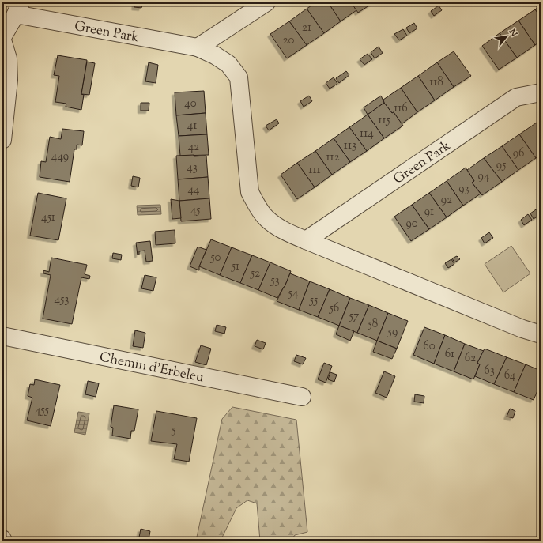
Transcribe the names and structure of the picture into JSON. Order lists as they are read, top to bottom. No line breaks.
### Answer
{"streets":{"street":["Green Park","Chemin d'Erbeleu"]},"house_numbers":["21","20","118","40","116","115","41","114","113","42","96","449","112","95","43","111","94","93","44","92","45","91","451","90","50","51","52","53","54","453","55","56","57","58","59","60","61","62","63","64","455","5"],"north":"top right"}
